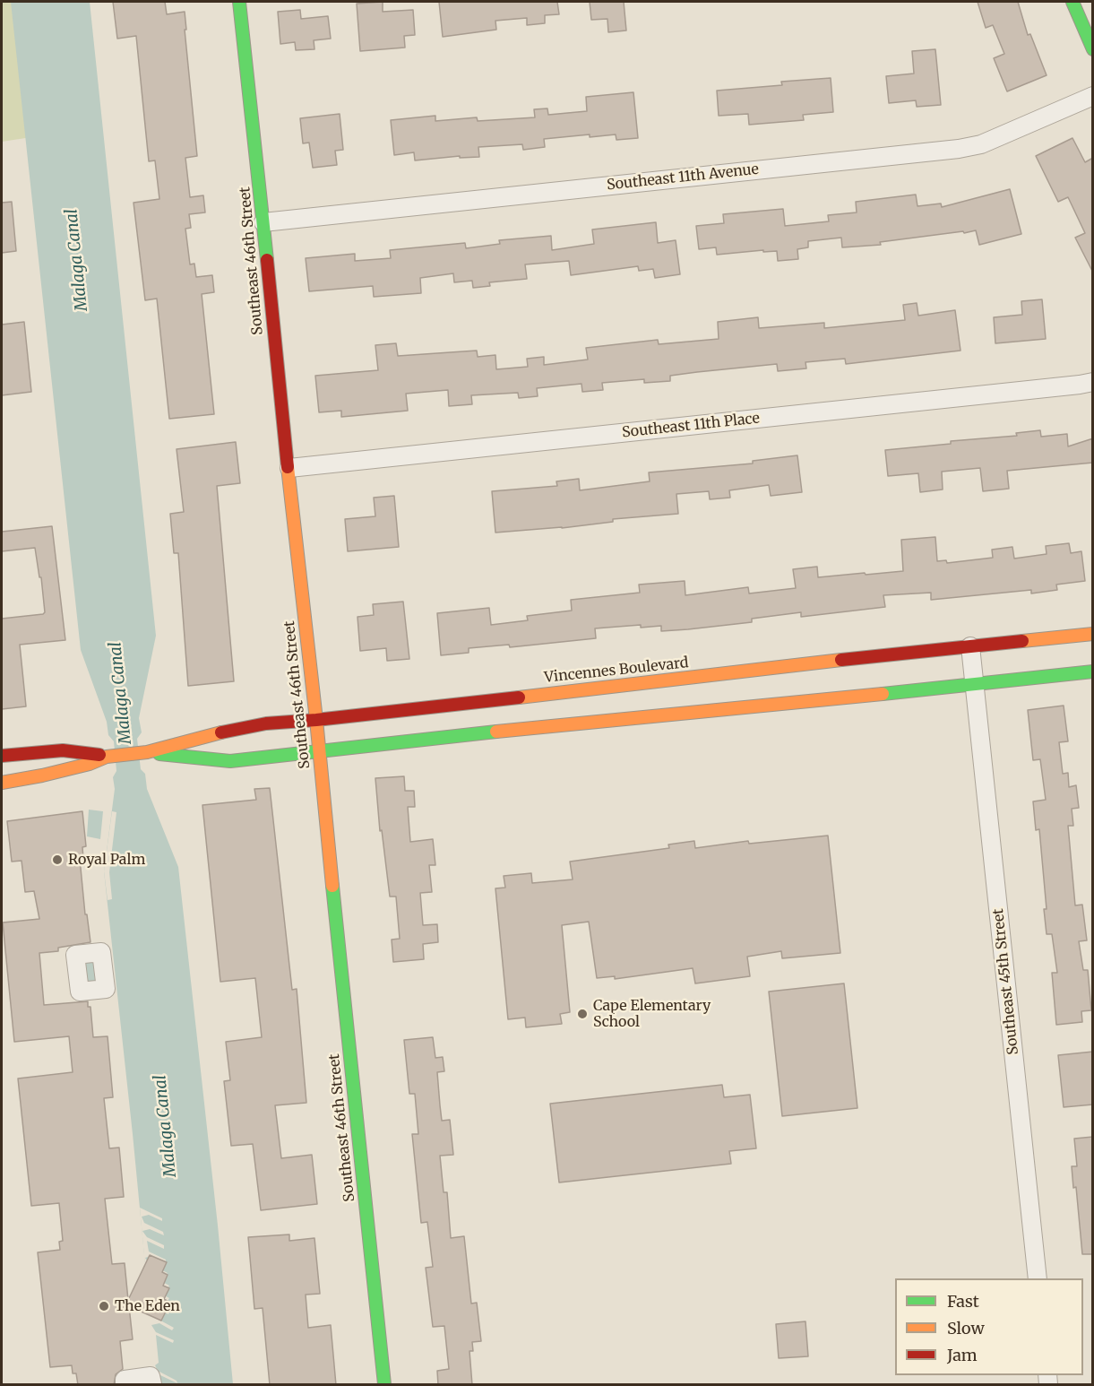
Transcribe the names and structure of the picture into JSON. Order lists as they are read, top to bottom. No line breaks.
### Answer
{"streets":{"street":["Southeast 11th Avenue","Southeast 46th Street","Southeast 11th Place","Vincennes Boulevard","Southeast 45th Street"]},"crossings":[["Southeast 11th Avenue","Southeast 46th Street"],["Southeast 46th Street","Southeast 11th Place"],["Southeast 46th Street","Vincennes Boulevard"],["Vincennes Boulevard","Southeast 45th Street"]],"water":["Malaga Canal"],"places":["Royal Palm","Cape Elementary School","The Eden"],"legend":["Fast","Slow","Jam"]}
